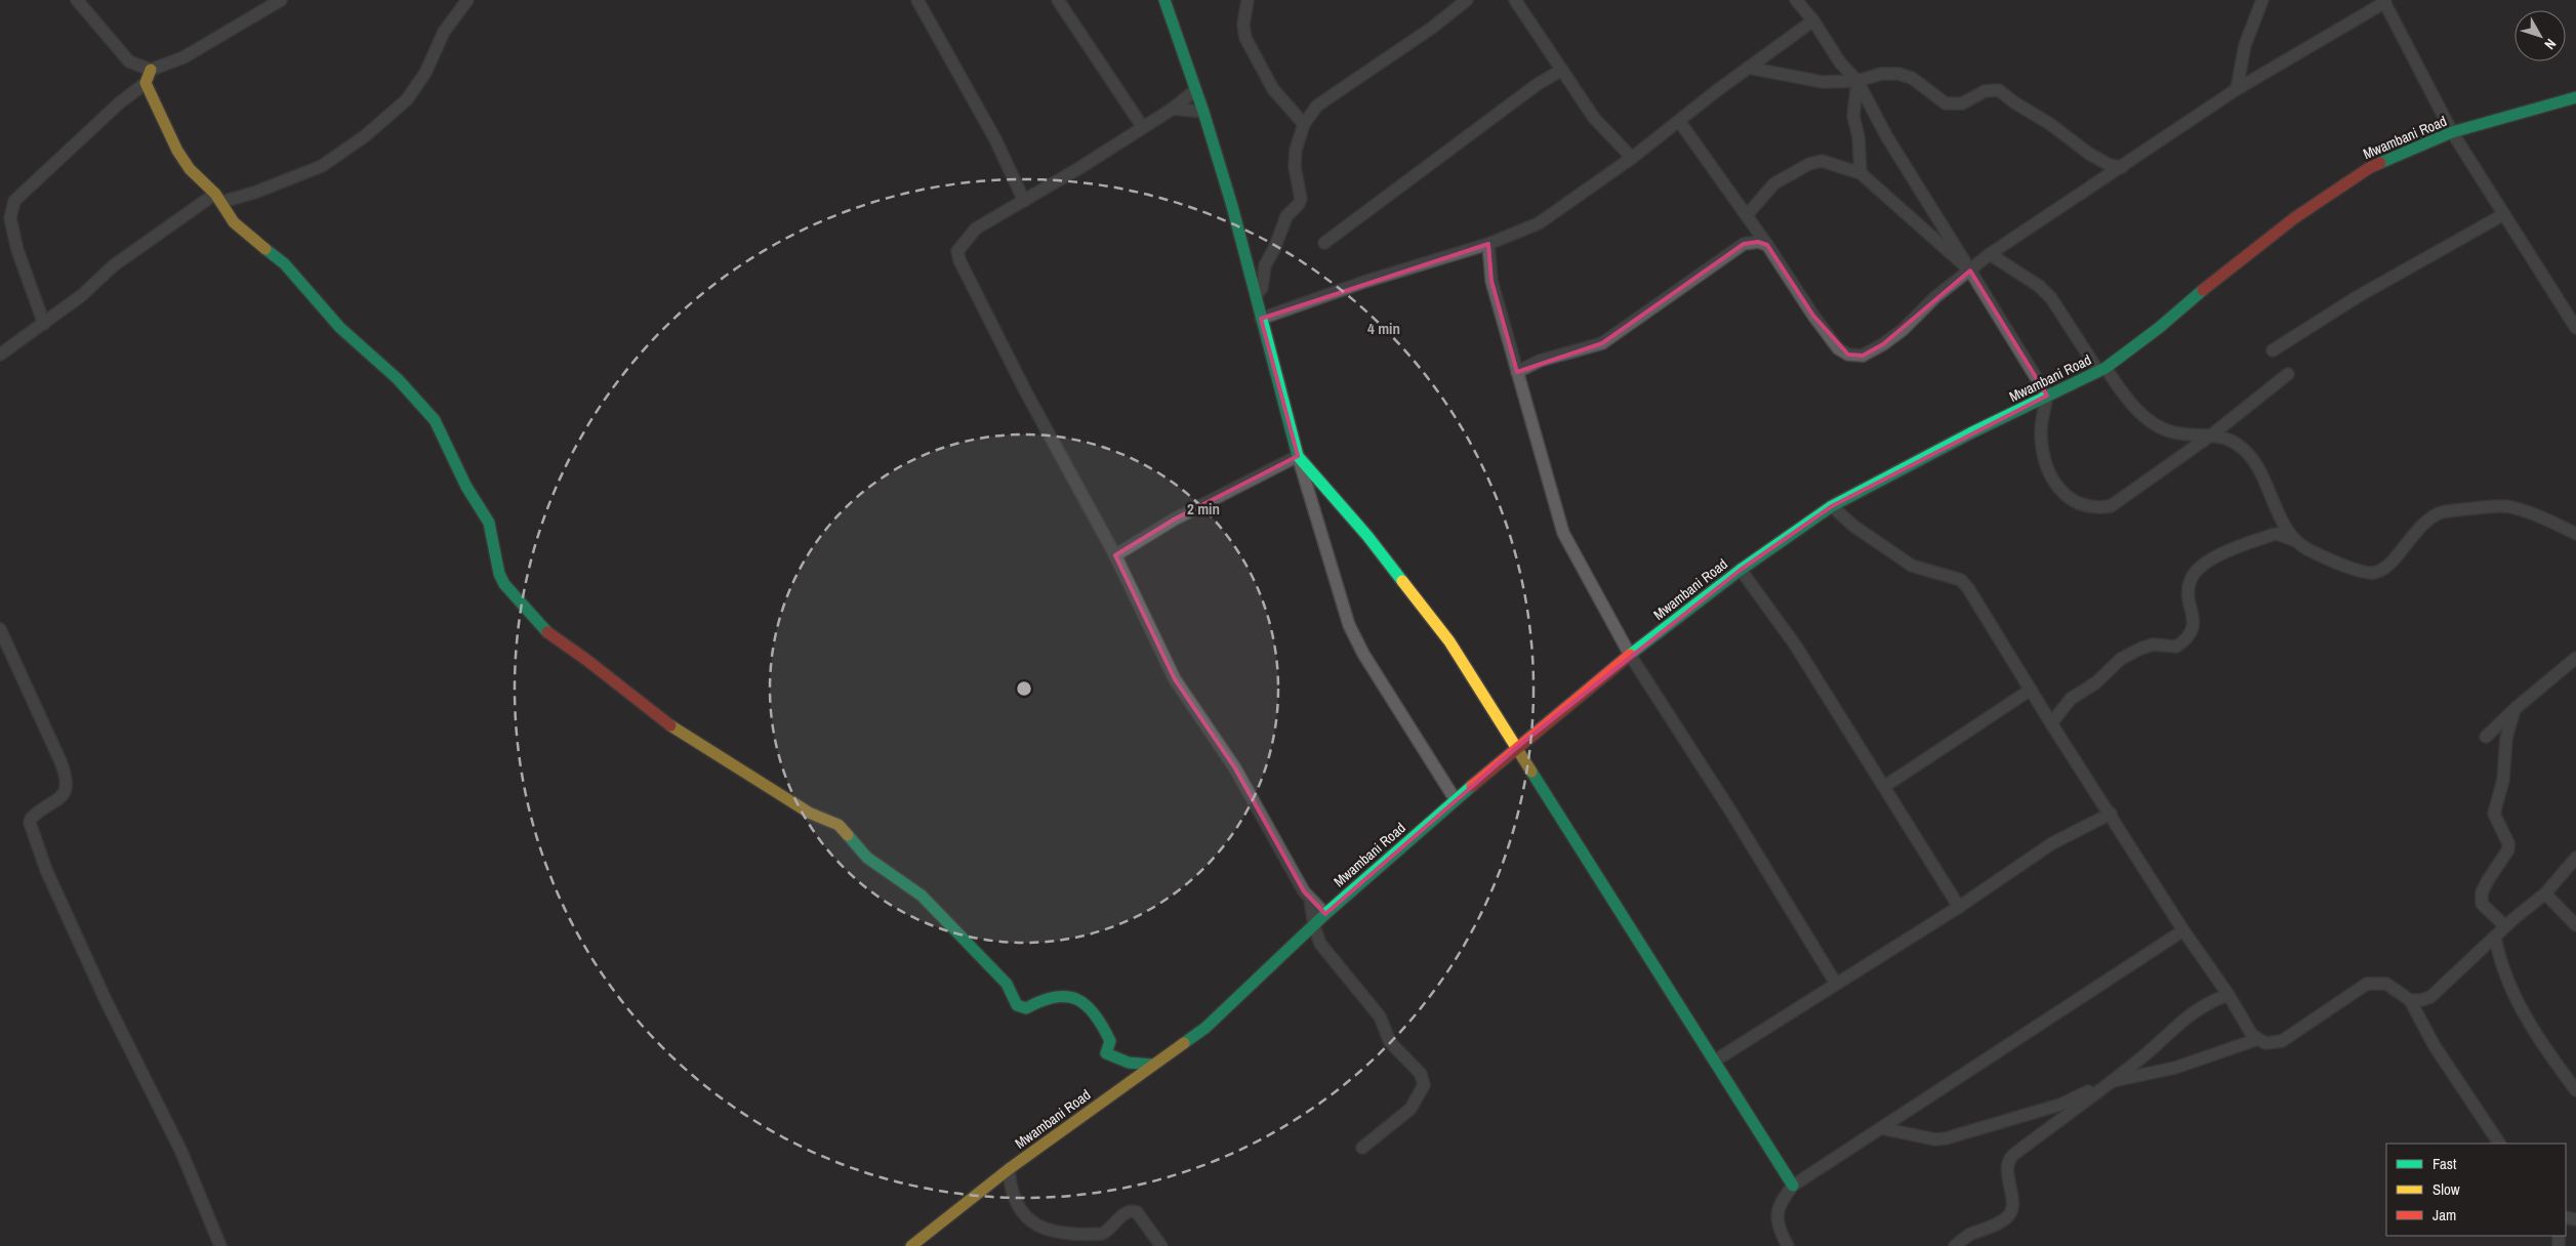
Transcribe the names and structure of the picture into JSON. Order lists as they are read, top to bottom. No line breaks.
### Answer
{"streets":{"street":["Mwambani Road"]},"legend":["Fast","Slow","Jam"],"north":"bottom right","rings":["4 min","2 min"]}
